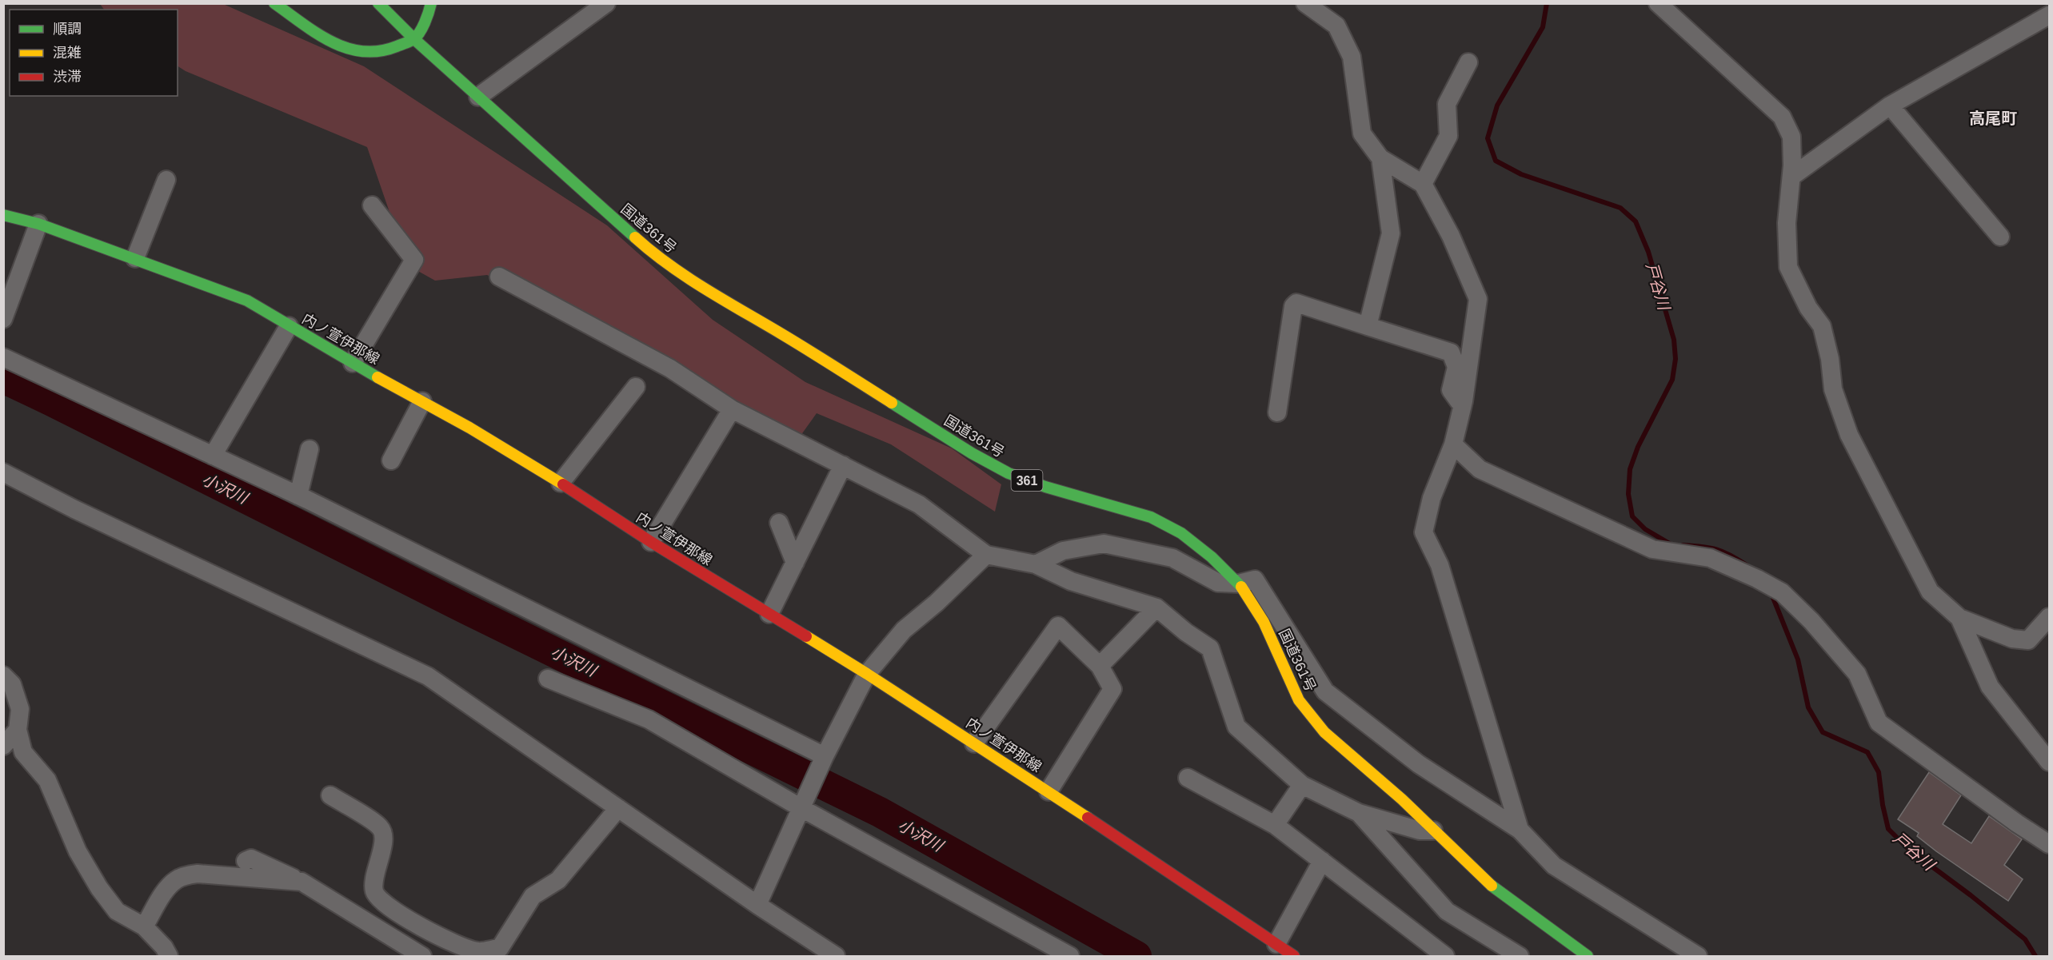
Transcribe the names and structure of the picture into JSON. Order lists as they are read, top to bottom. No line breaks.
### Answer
{"streets":{"main road":["国道361号","内ノ萱伊那線","361"]},"districts":["高尾町"],"water":["戸谷川","小沢川"],"legend":["順調","混雑","渋滞"]}
